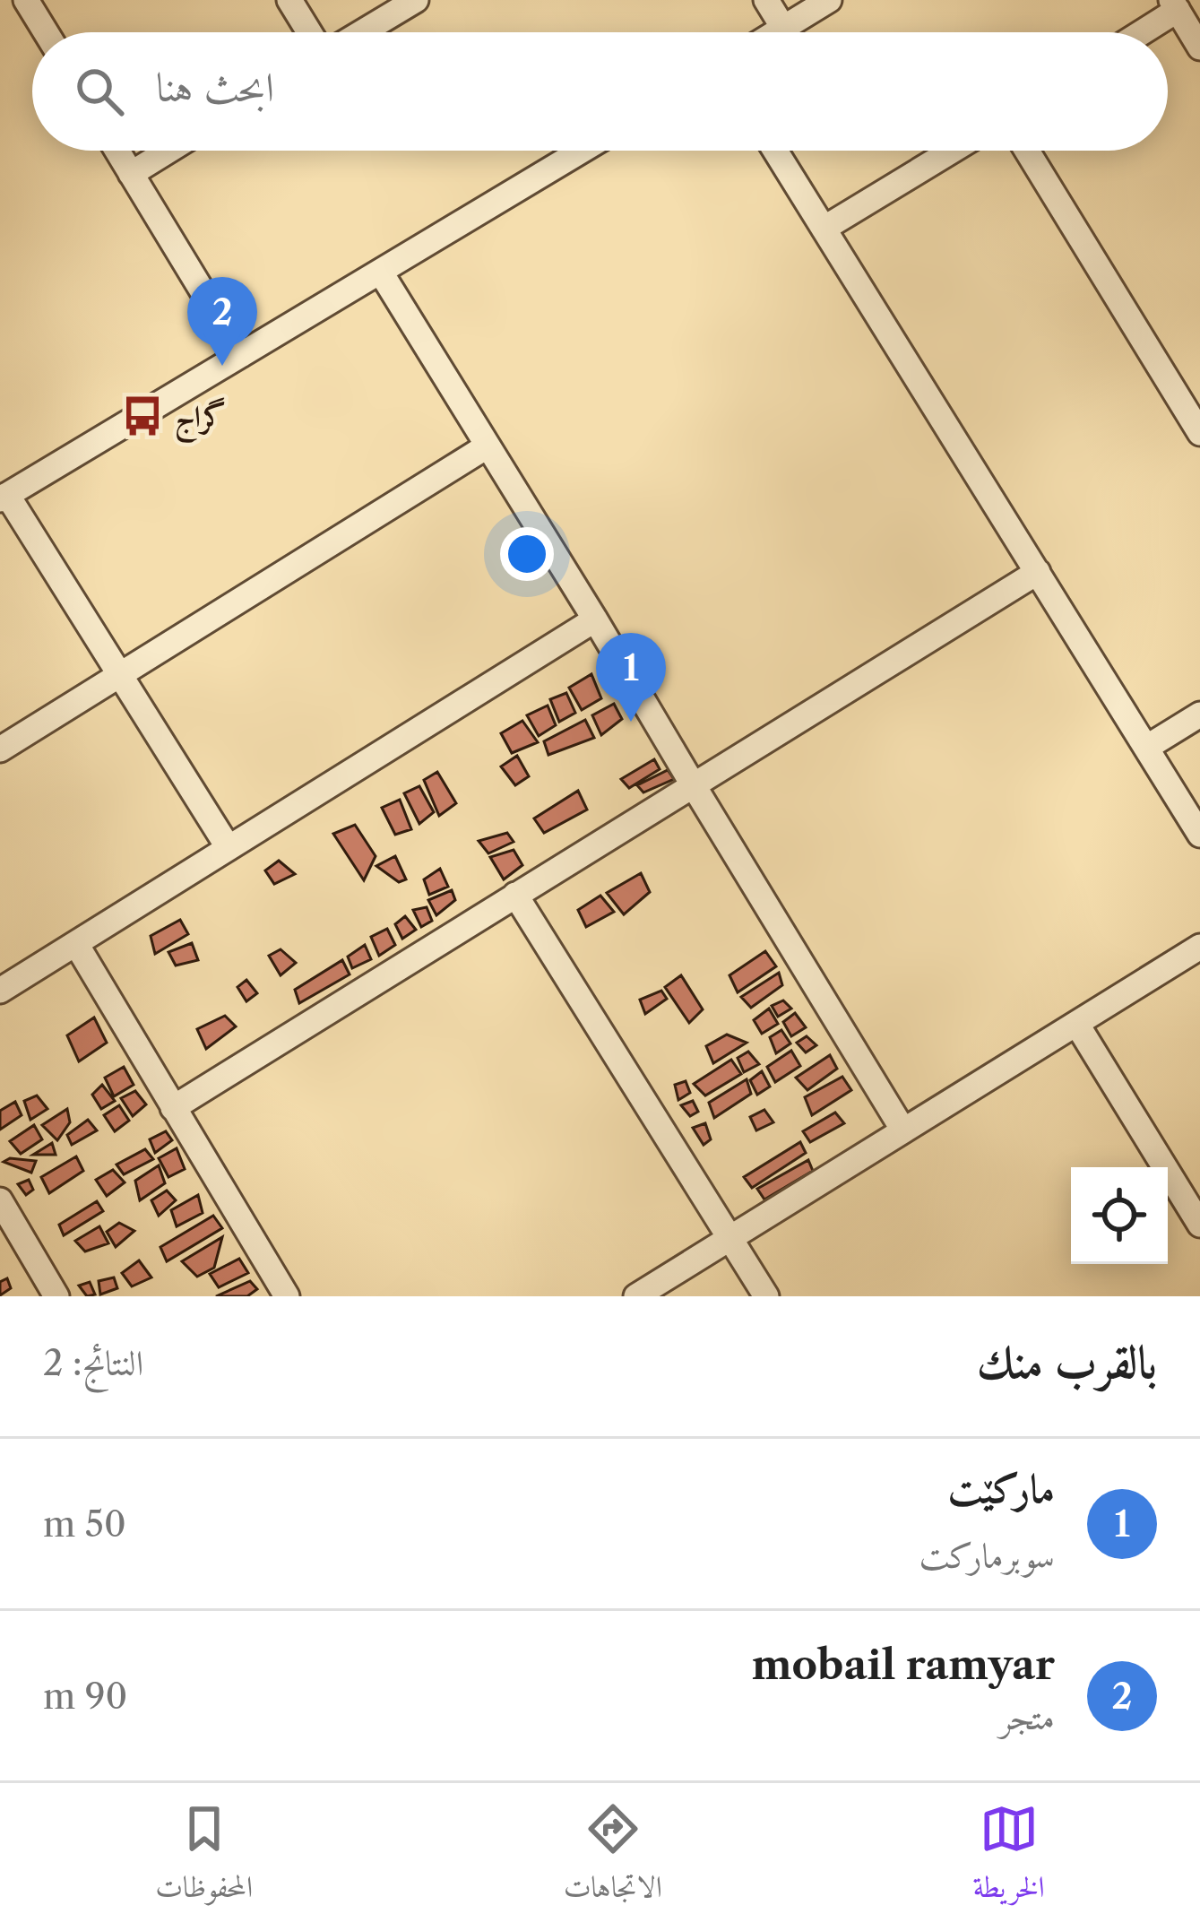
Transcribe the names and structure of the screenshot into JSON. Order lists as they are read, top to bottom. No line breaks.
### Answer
{"places":{"bus stop":["گراج"]},"page":{"search":"ابحث هنا","pins":["2","1"],"heading":["بالقرب منك","النتائج: 2"],"list":[{"mark":"1","name":"مارکێت","note":"سوبرماركت","value":"50 m"},{"mark":"2","name":"mobail ramyar","note":"متجر","value":"90 m"}],"nav":["الخريطة","الاتجاهات","المحفوظات"]}}
